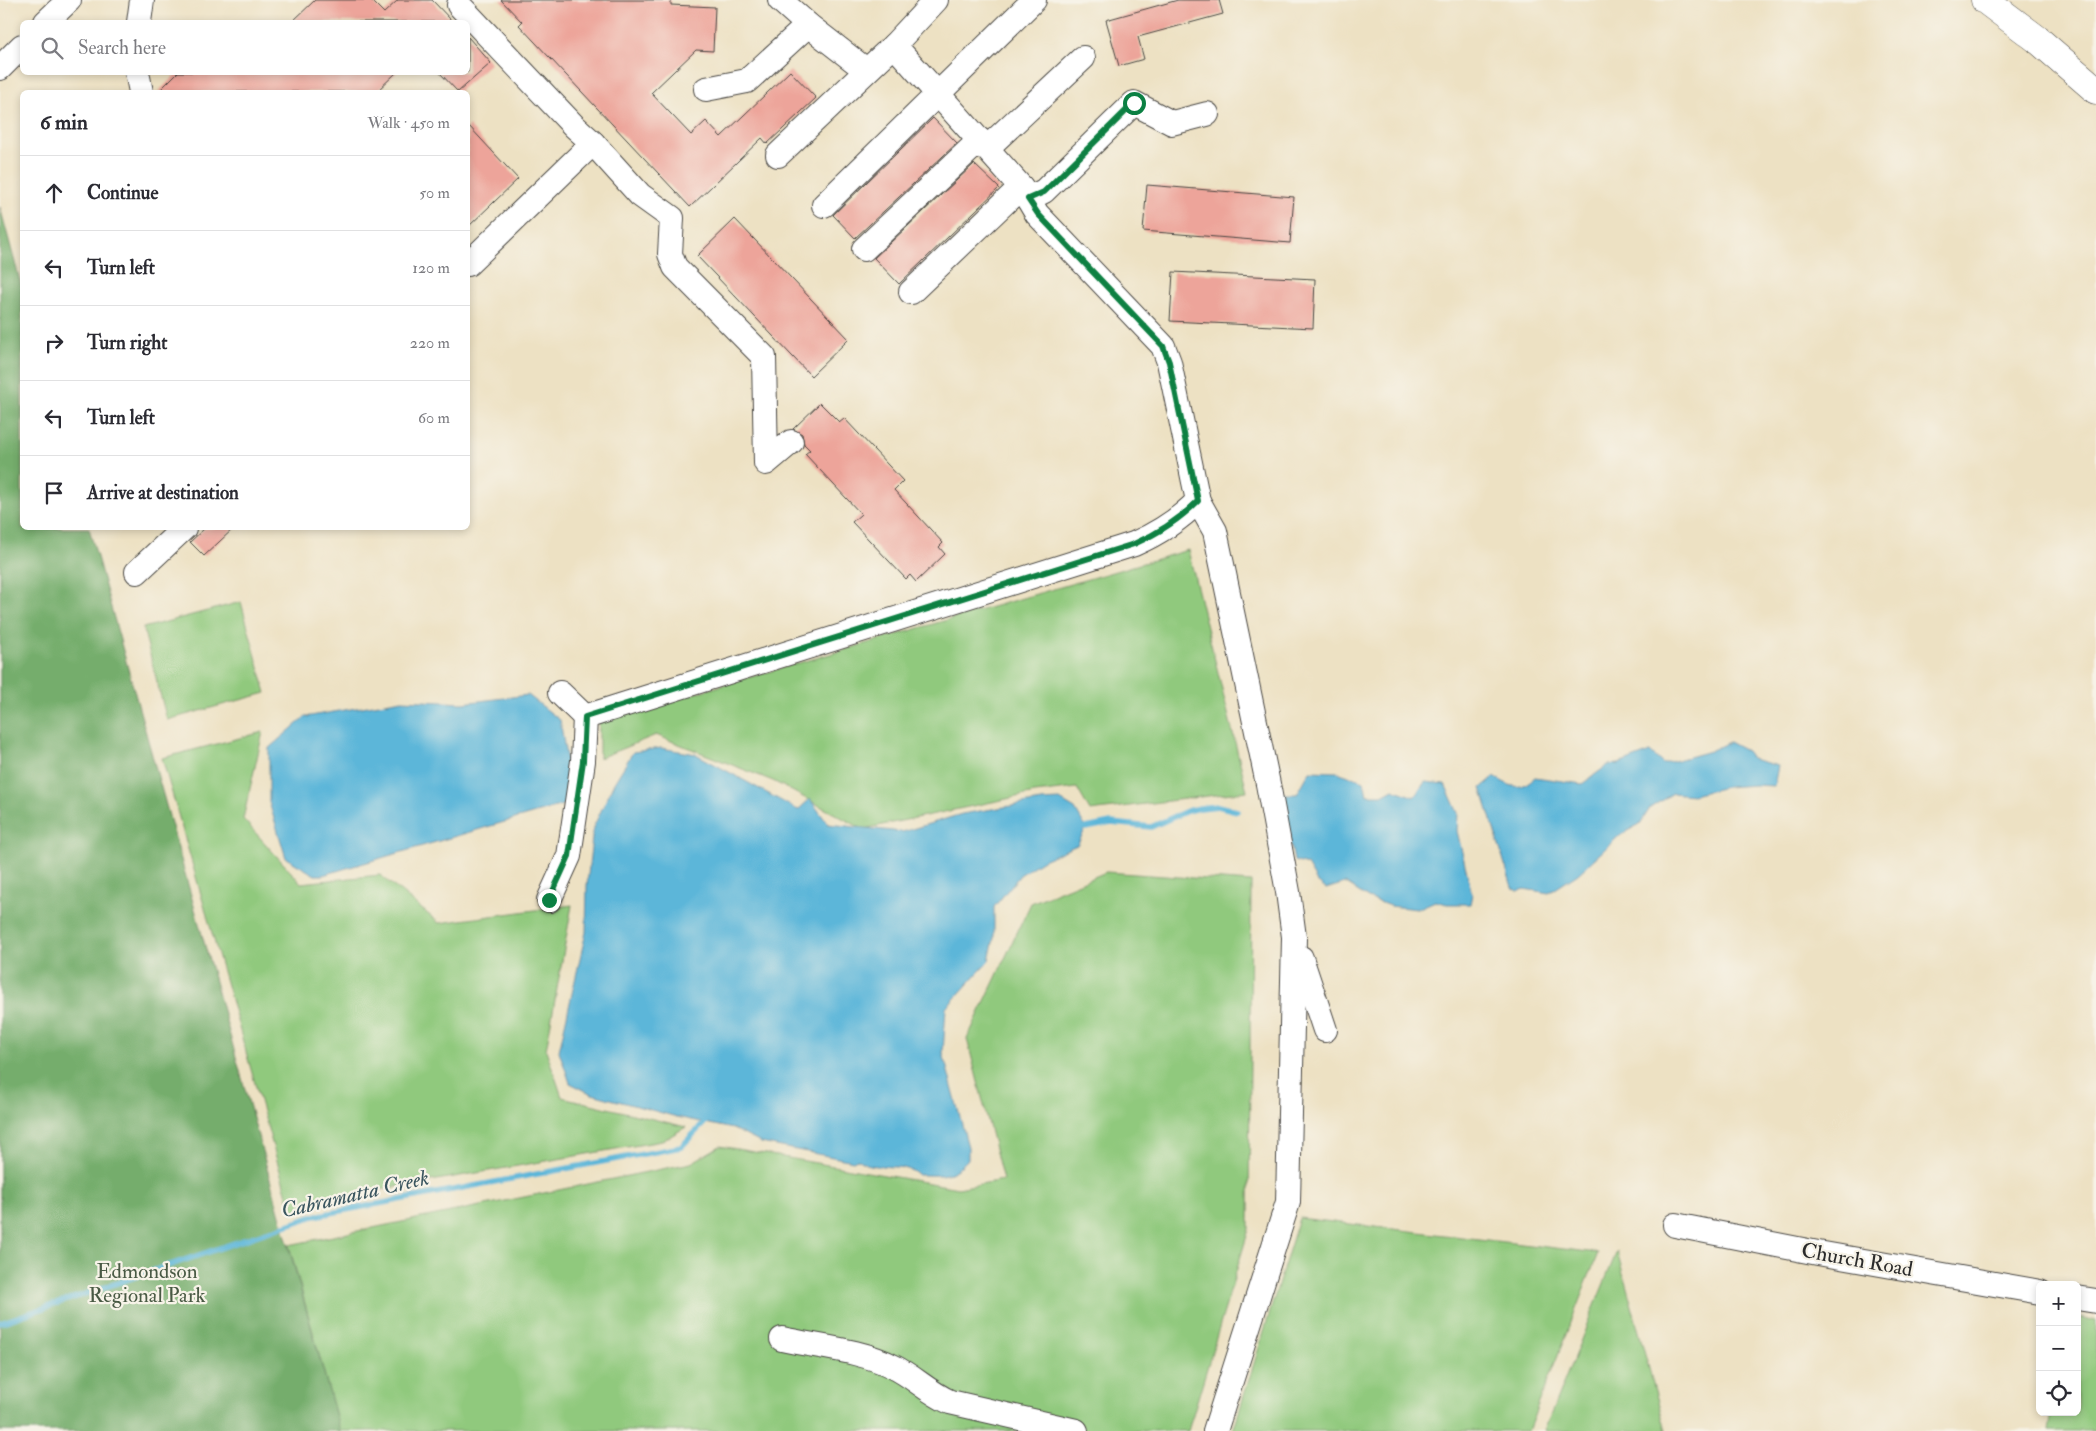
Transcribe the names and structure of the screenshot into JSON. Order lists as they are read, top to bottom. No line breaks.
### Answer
{"streets":{"street":["Church Road"]},"water":["Cabramatta Creek"],"parks":["Edmondson Regional Park"],"page":{"search":"Search here","heading":["6 min","Walk · 450 m"],"list":[["Continue","50 m"],["Turn left","120 m"],["Turn right","220 m"],["Turn left","60 m"],"Arrive at destination"],"map_buttons":["+","−"]}}
